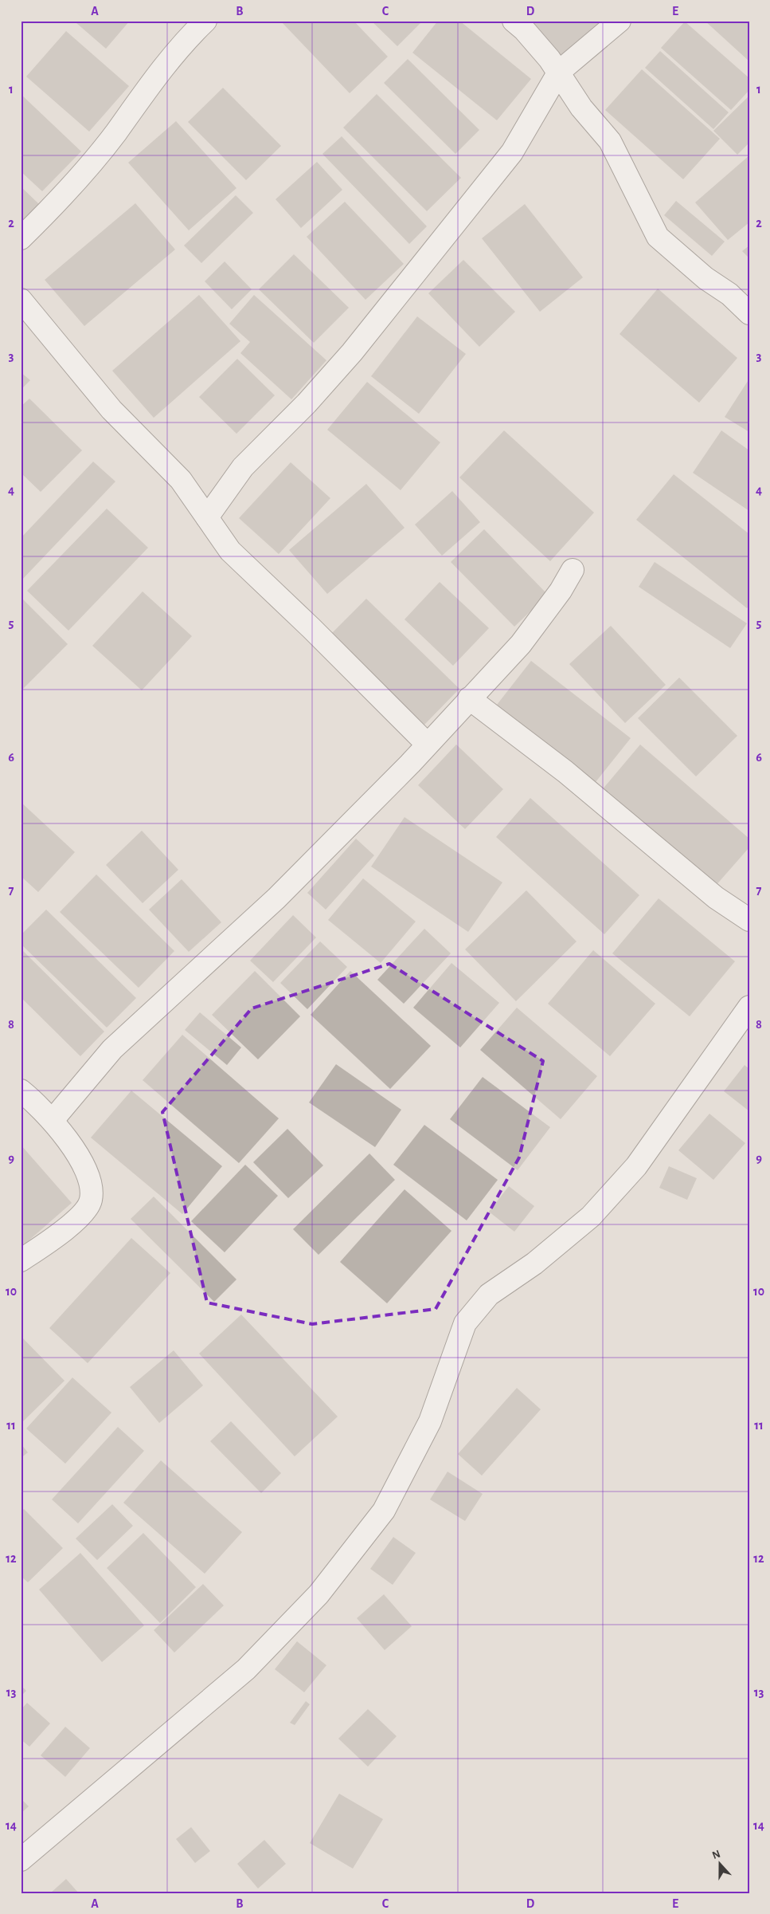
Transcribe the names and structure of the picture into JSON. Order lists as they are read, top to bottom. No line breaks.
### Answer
{"north":"top","grid":{"columns":["A","B","C","D","E"],"rows":["1","2","3","4","5","6","7","8","9","10","11","12","13","14"]}}
